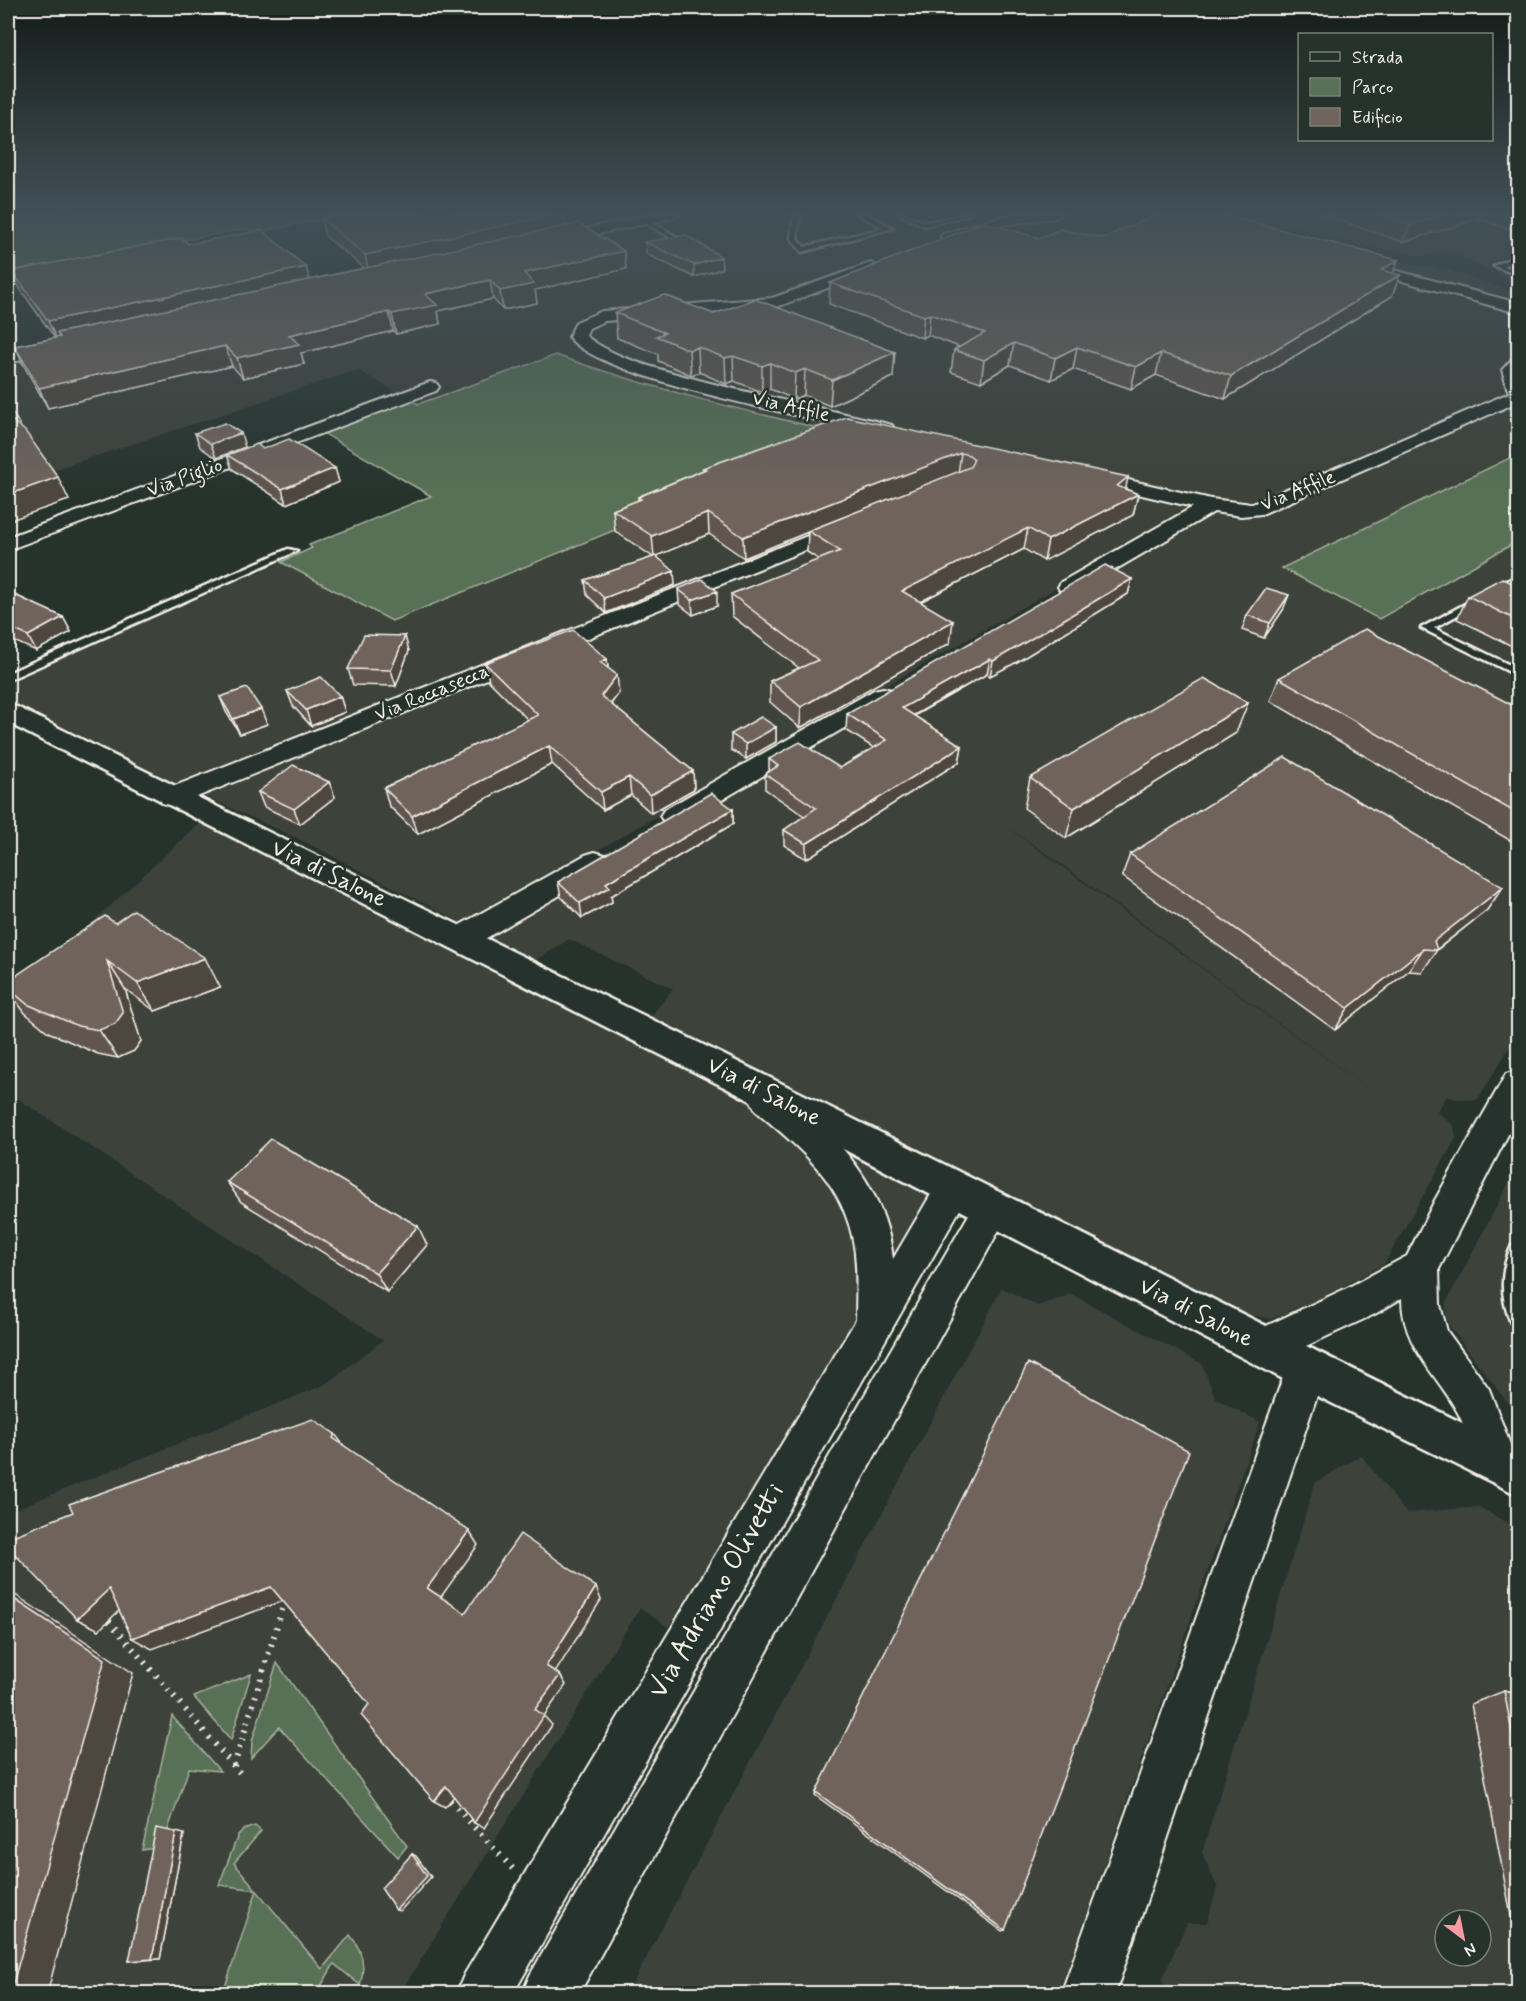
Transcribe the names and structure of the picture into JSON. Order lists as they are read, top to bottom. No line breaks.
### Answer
{"streets":{"street":["Via Affile","Via Piglio","Via Roccasecca","Via di Salone","Via Adriano Olivetti"]},"crossings":[["Via Roccasecca","Via di Salone"],["Via di Salone","Via Adriano Olivetti"]],"legend":["Strada","Parco","Edificio"],"north":"bottom right"}
